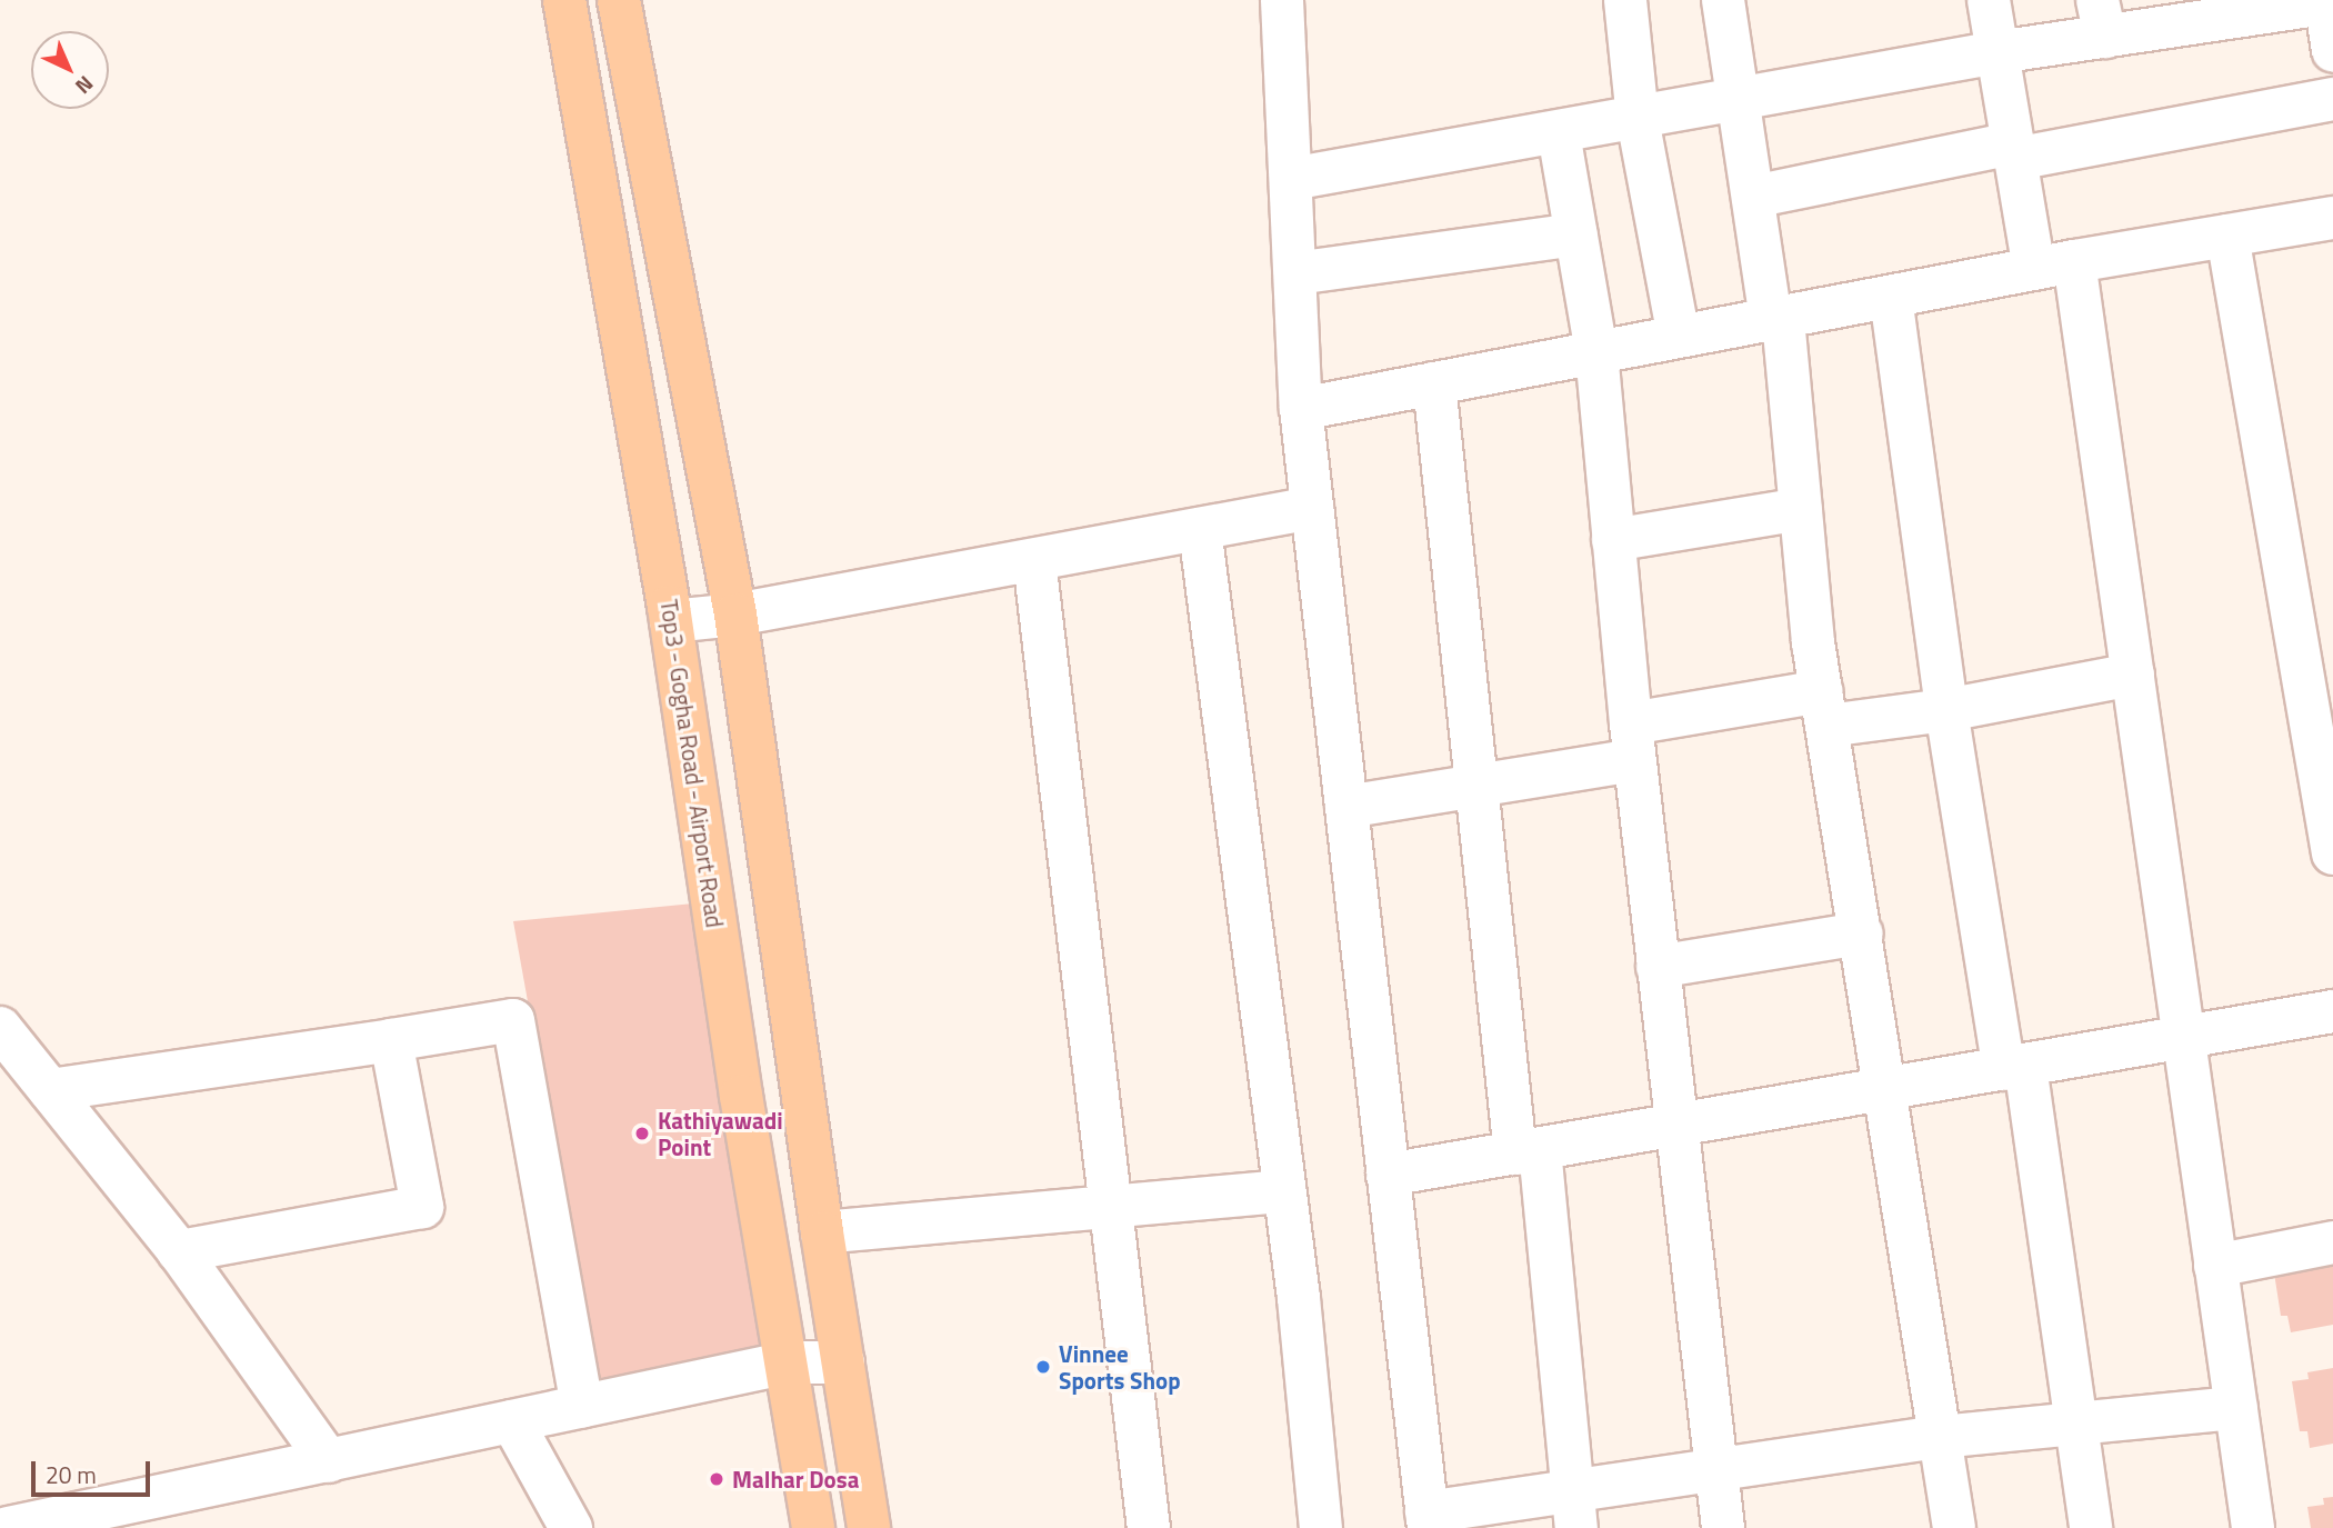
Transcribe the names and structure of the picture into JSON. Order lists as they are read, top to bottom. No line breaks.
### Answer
{"streets":{"main road":["Top3 - Gogha Road - Airport Road"]},"places":["Kathiyawadi Point","Vinnee Sports Shop","Malhar Dosa"],"scale_bar":"20 m","north":"bottom right"}
